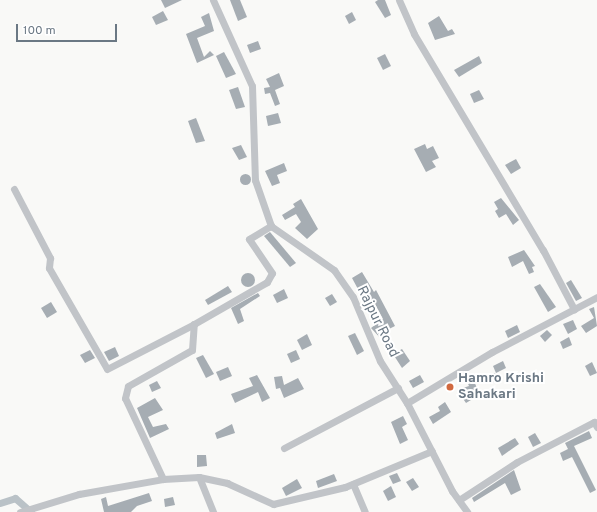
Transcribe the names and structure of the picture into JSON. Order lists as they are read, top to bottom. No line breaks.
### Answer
{"streets":{"street":["Rajpur Road"]},"places":["Hamro Krishi Sahakari"],"scale_bar":"100 m"}
